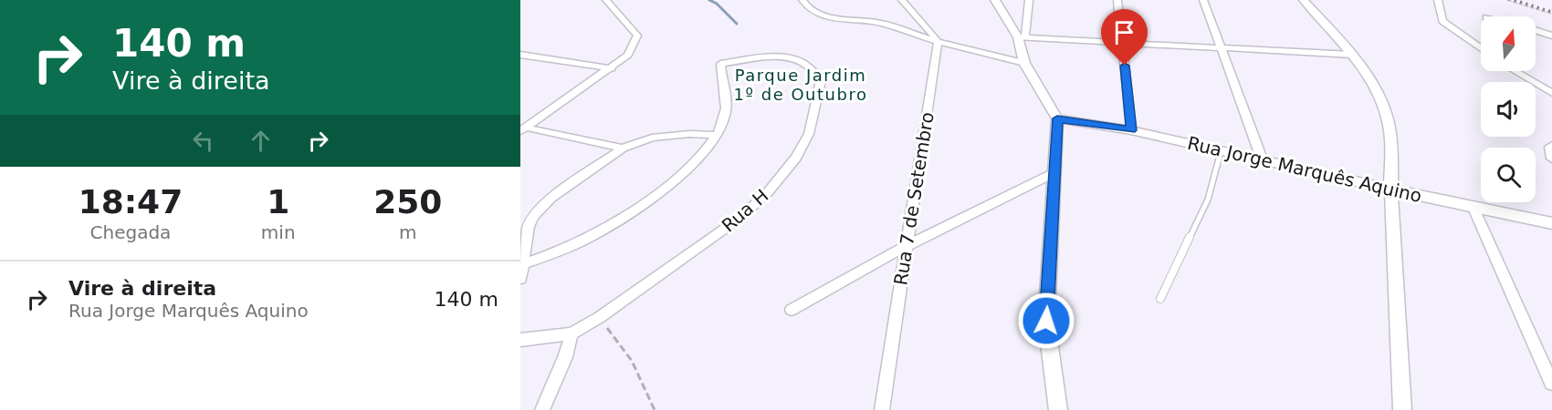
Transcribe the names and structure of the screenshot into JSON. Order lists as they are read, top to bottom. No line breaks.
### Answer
{"streets":{"street":["Rua Jorge Marquês Aquino","Rua 7 de Setembro","Rua H"]},"districts":["Parque Jardim 1º de Outubro"],"north":"top","page":{"turn":["140 m","Vire à direita"],"eta":["18:47","Chegada","1","min","250","m"],"list":[{"name":"Vire à direita","note":"Rua Jorge Marquês Aquino","value":"140 m"}]}}
